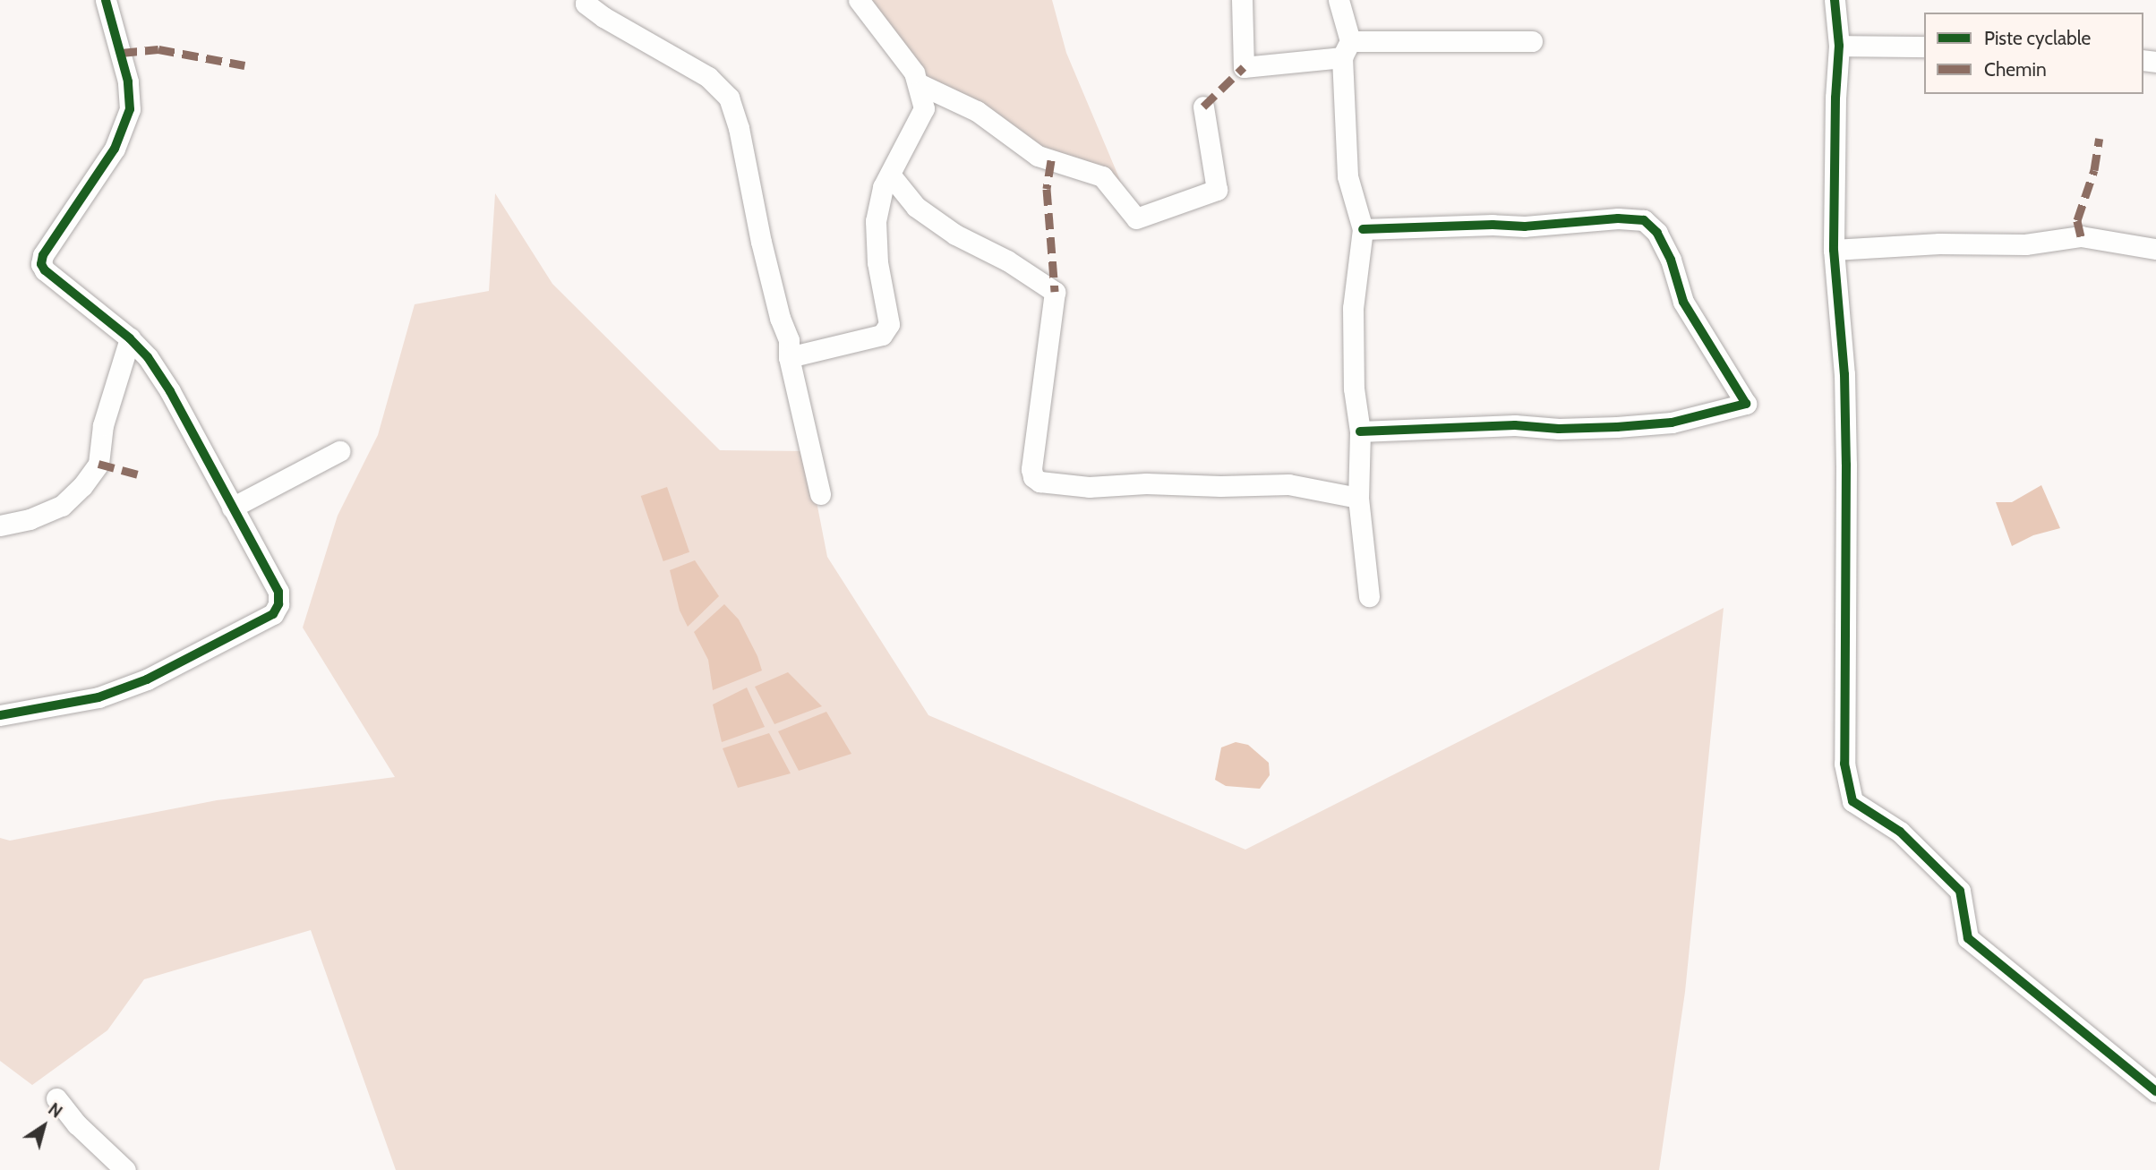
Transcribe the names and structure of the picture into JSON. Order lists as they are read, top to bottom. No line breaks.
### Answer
{"legend":["Piste cyclable","Chemin"],"north":"top right"}
